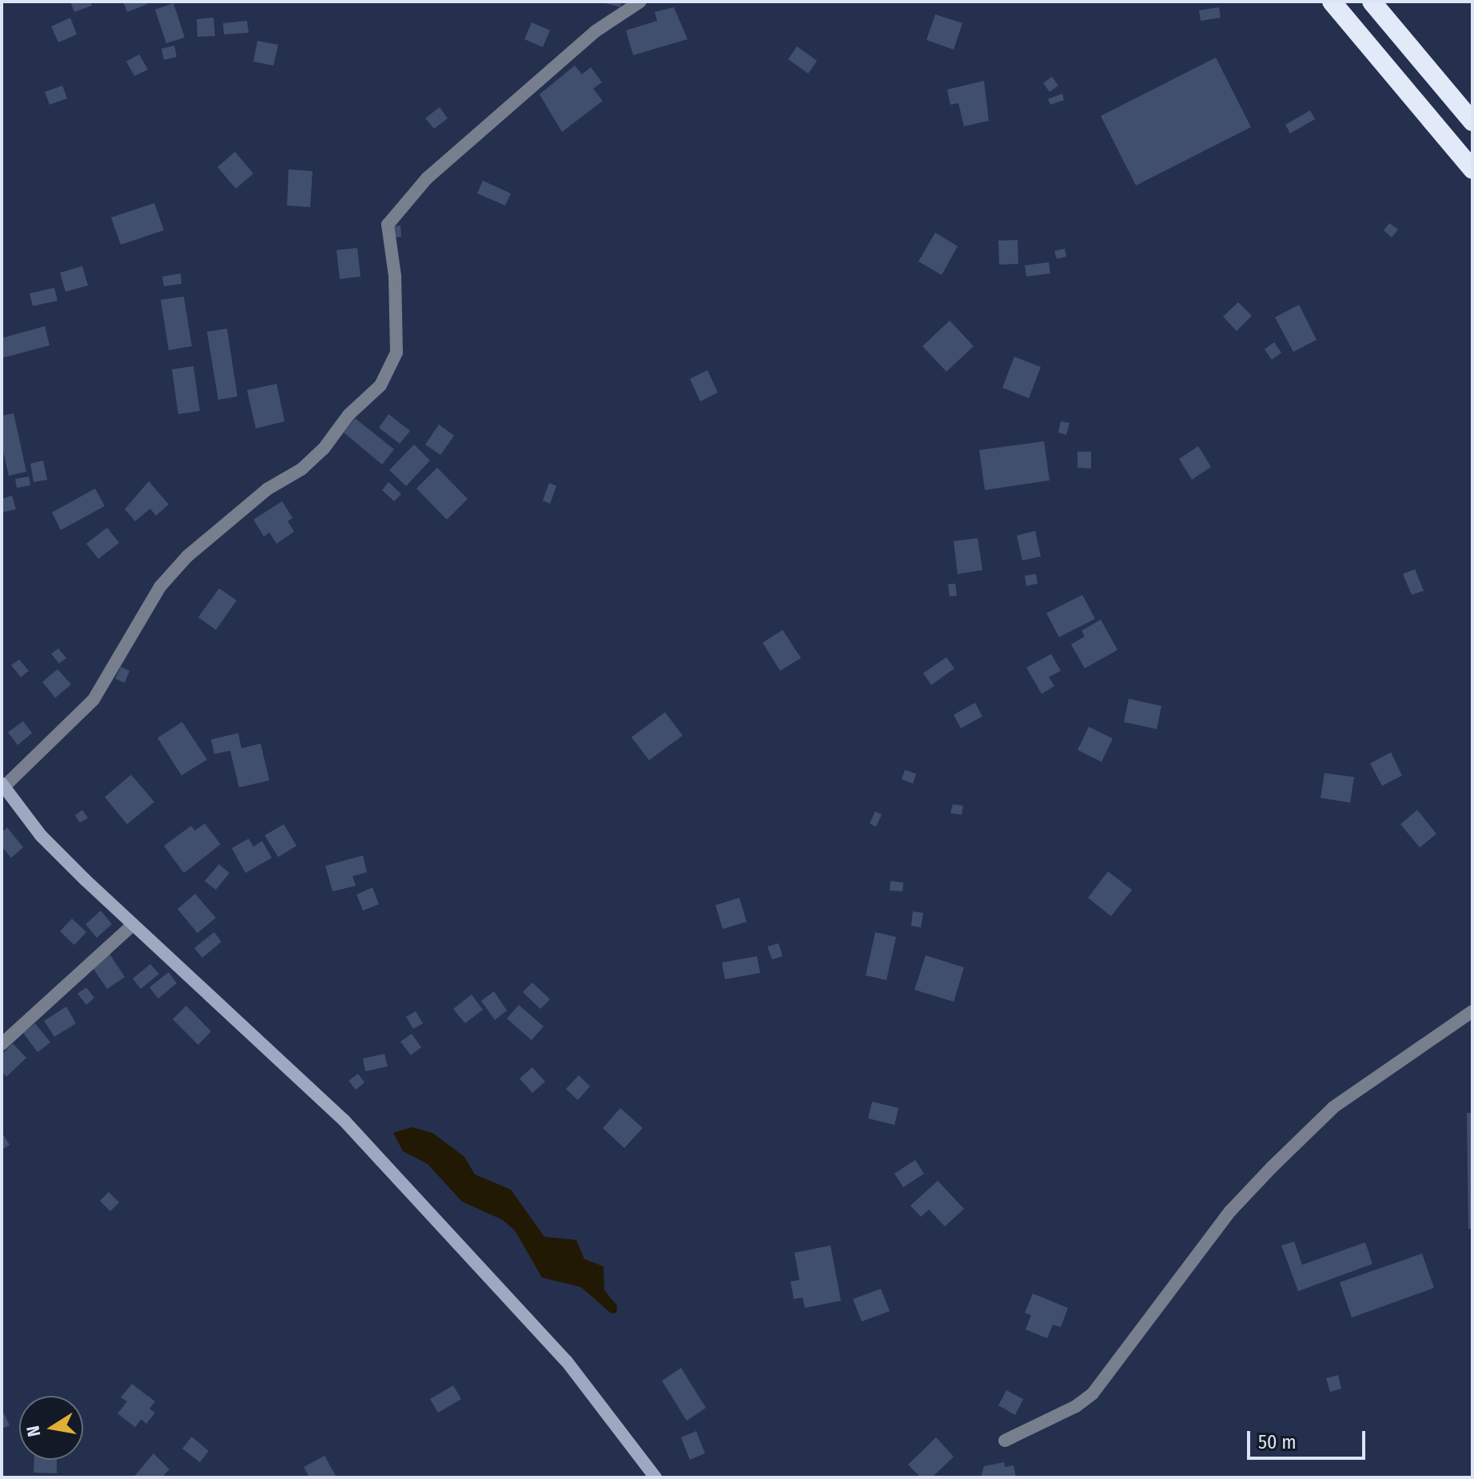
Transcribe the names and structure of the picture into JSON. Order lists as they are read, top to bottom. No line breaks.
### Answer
{"scale_bar":"50 m","north":"left"}
